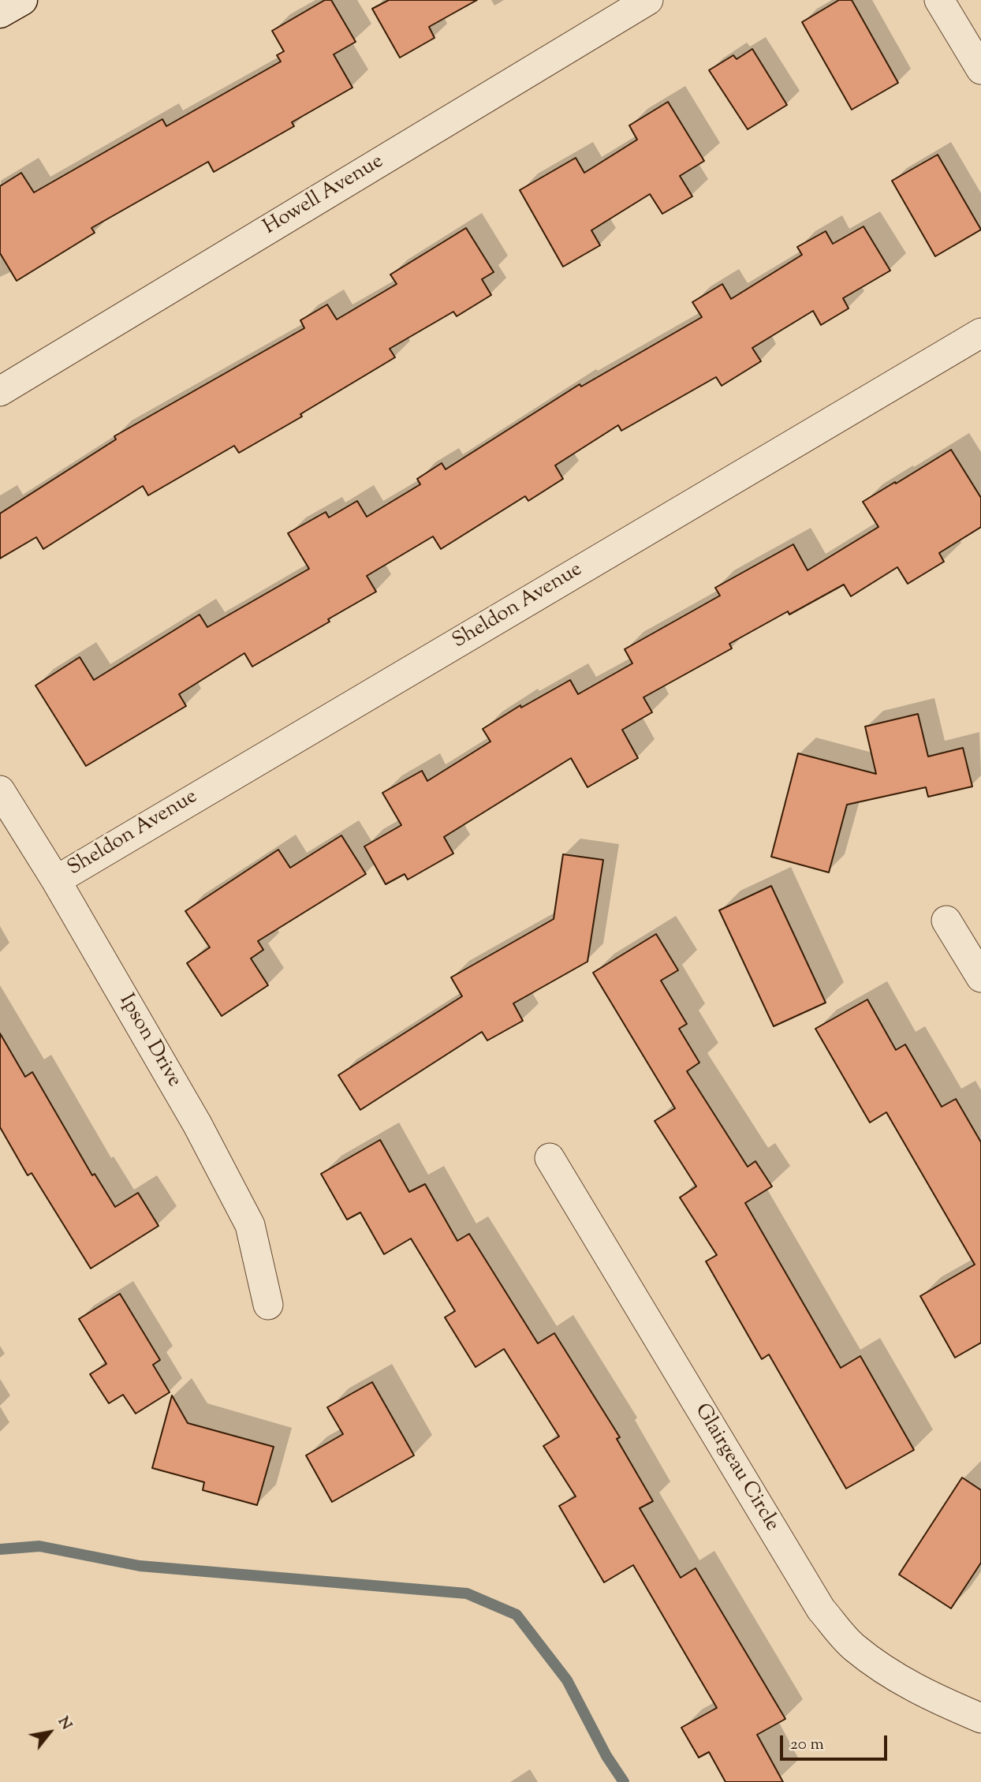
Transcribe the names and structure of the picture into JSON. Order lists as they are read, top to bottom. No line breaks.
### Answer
{"streets":{"street":["Howell Avenue","Sheldon Avenue","Ipson Drive","Glairgeau Circle"]},"crossings":[["Sheldon Avenue","Ipson Drive"]],"scale_bar":"20 m","north":"top right"}
